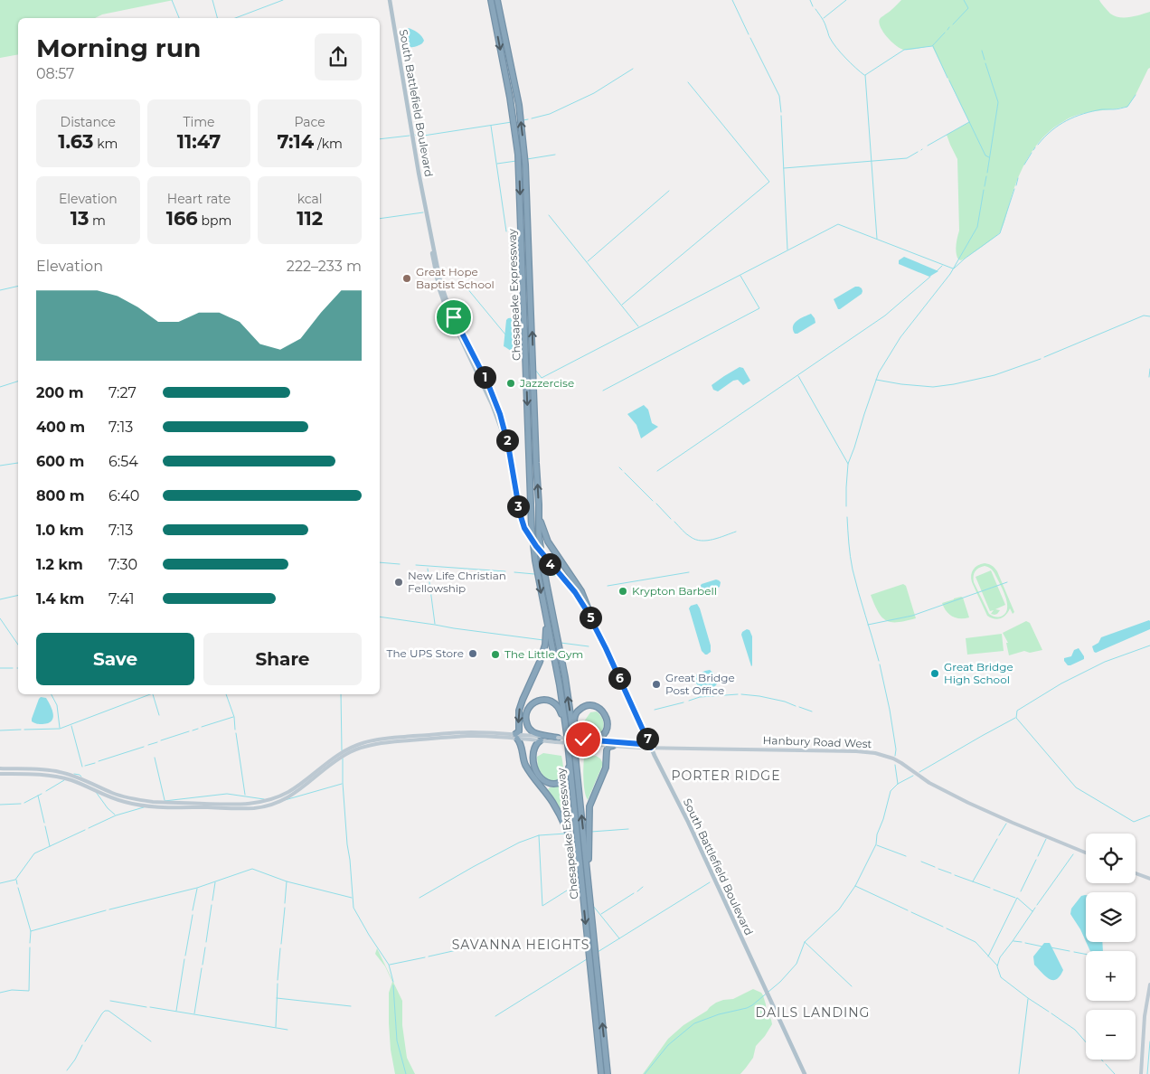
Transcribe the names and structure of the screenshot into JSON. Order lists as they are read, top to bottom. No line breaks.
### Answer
{"streets":{"highway":["Chesapeake Expressway"],"main road":["South Battlefield Boulevard","Hanbury Road West"]},"crossings":[["South Battlefield Boulevard","Hanbury Road West"]],"districts":["PORTER RIDGE","SAVANNA HEIGHTS","DAILS LANDING"],"places":["Great Hope Baptist School","Jazzercise","New Life Christian Fellowship","Krypton Barbell","The UPS Store","The Little Gym","Great Bridge High School","Great Bridge Post Office"],"page":{"heading":["Morning run","08:57"],"stats":[["Distance","1.63 km"],["Time","11:47"],["Pace","7:14 /km"],["Elevation","13 m"],["Heart rate","166 bpm"],["kcal","112"]],"chart":["Elevation","222–233 m"],"pins":["1","2","3","4","5","6","7"],"list":[{"name":"200 m","note":"7:27"},{"name":"400 m","note":"7:13"},{"name":"600 m","note":"6:54"},{"name":"800 m","note":"6:40"},{"name":"1.0 km","note":"7:13"},{"name":"1.2 km","note":"7:30"},{"name":"1.4 km","note":"7:41"}],"buttons":["Save","Share"],"map_buttons":["+","−"]}}
